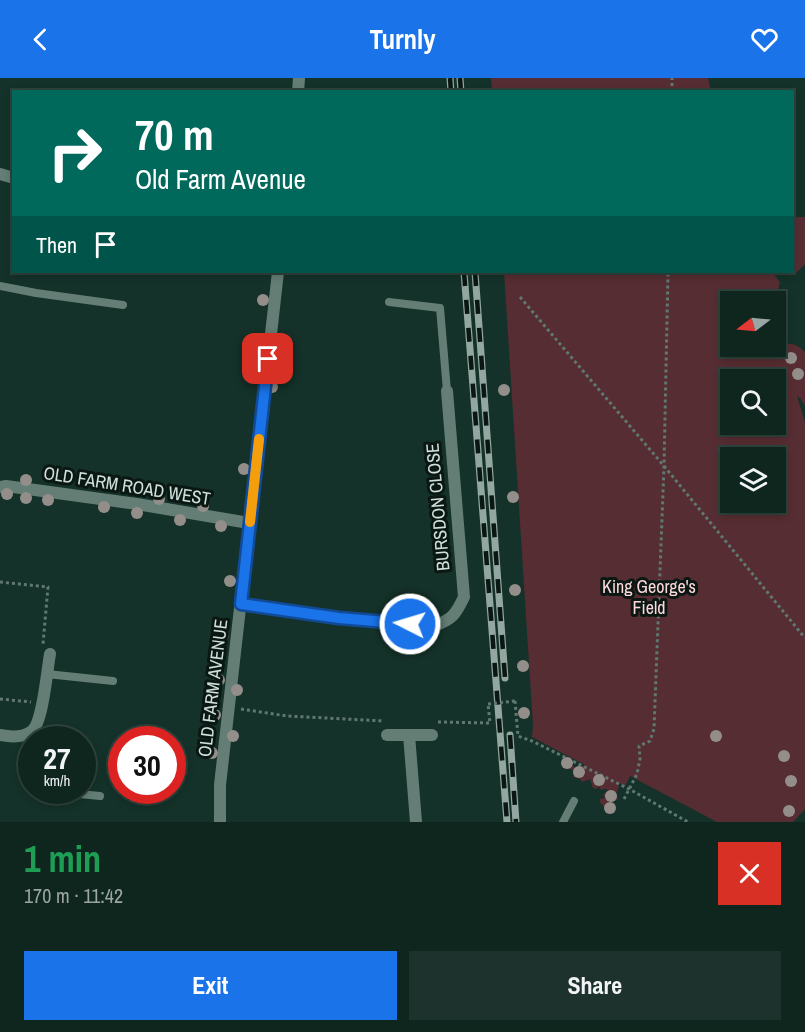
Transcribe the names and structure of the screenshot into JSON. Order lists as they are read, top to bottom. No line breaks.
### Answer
{"streets":{"street":["OLD FARM ROAD WEST","BURSDON CLOSE","OLD FARM AVENUE"]},"crossings":[["OLD FARM ROAD WEST","OLD FARM AVENUE"],["BURSDON CLOSE","OLD FARM AVENUE"]],"parks":["King George's Field"],"north":"left","page":{"header":"Turnly","turn":["70 m","Old Farm Avenue"],"then":"Then","speed":"27 km/h","limit":"30","heading":["1 min","170 m · 11:42"],"buttons":["Exit","Share"]}}
